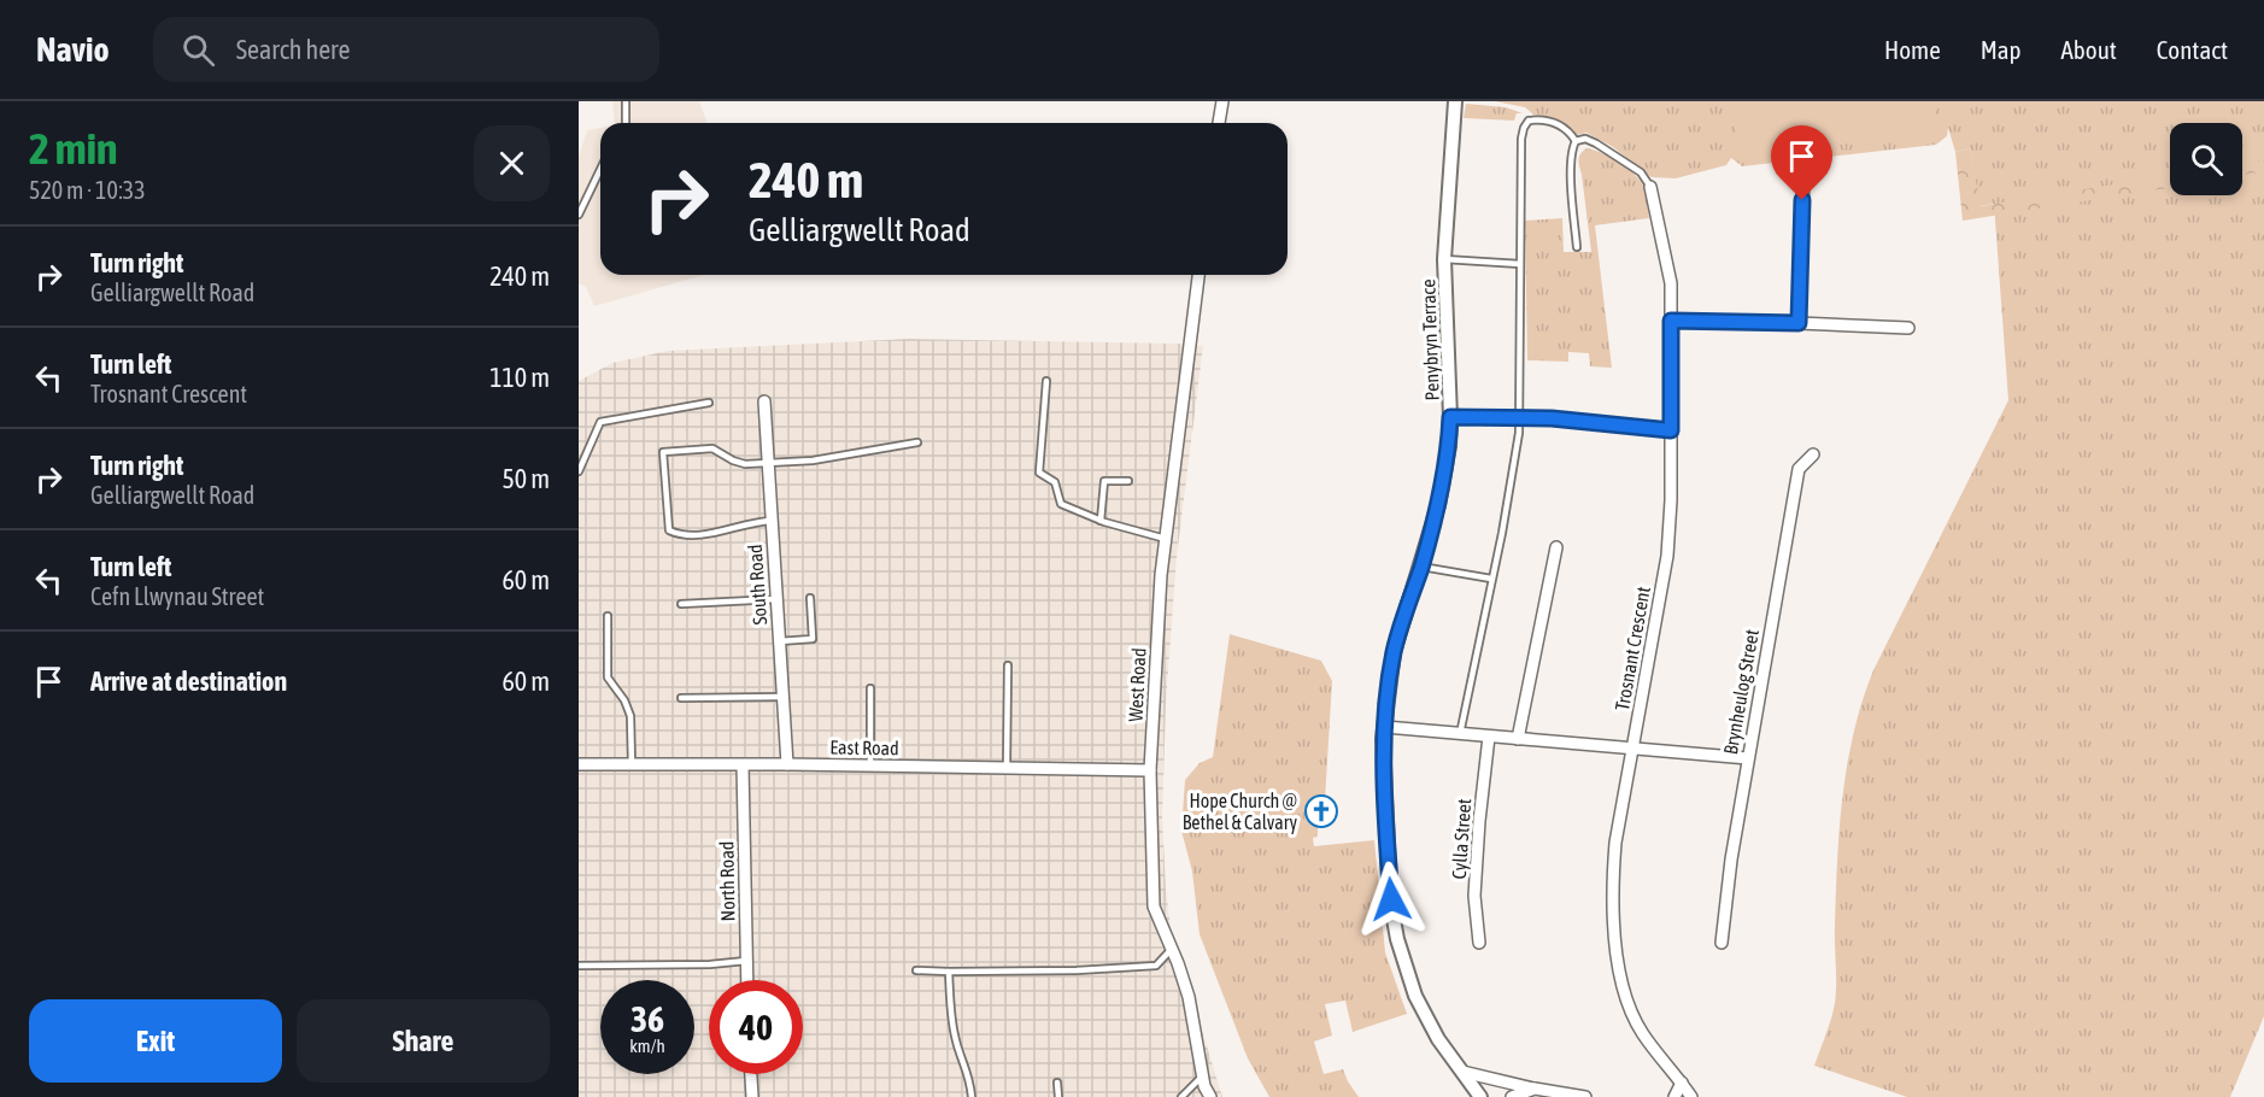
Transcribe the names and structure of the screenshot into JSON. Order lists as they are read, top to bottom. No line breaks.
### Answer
{"streets":{"street":["Penybryn Terrace","South Road","Trosnant Crescent","West Road","Brynheulog Street","East Road","Cylla Street","North Road"]},"crossings":[["South Road","East Road"],["West Road","East Road"],["East Road","North Road"]],"places":{"church":["Hope Church @ Bethel & Calvary"]},"page":{"header":"Navio","search":"Search here","nav":["Home","Map","About","Contact"],"heading":["2 min","520 m · 10:33"],"turn":["240 m","Gelliargwellt Road"],"list":[{"name":"Turn right","note":"Gelliargwellt Road","value":"240 m"},{"name":"Turn left","note":"Trosnant Crescent","value":"110 m"},{"name":"Turn right","note":"Gelliargwellt Road","value":"50 m"},{"name":"Turn left","note":"Cefn Llwynau Street","value":"60 m"},{"name":"Arrive at destination","value":"60 m"}],"speed":"36 km/h","limit":"40","buttons":["Exit","Share"]}}
